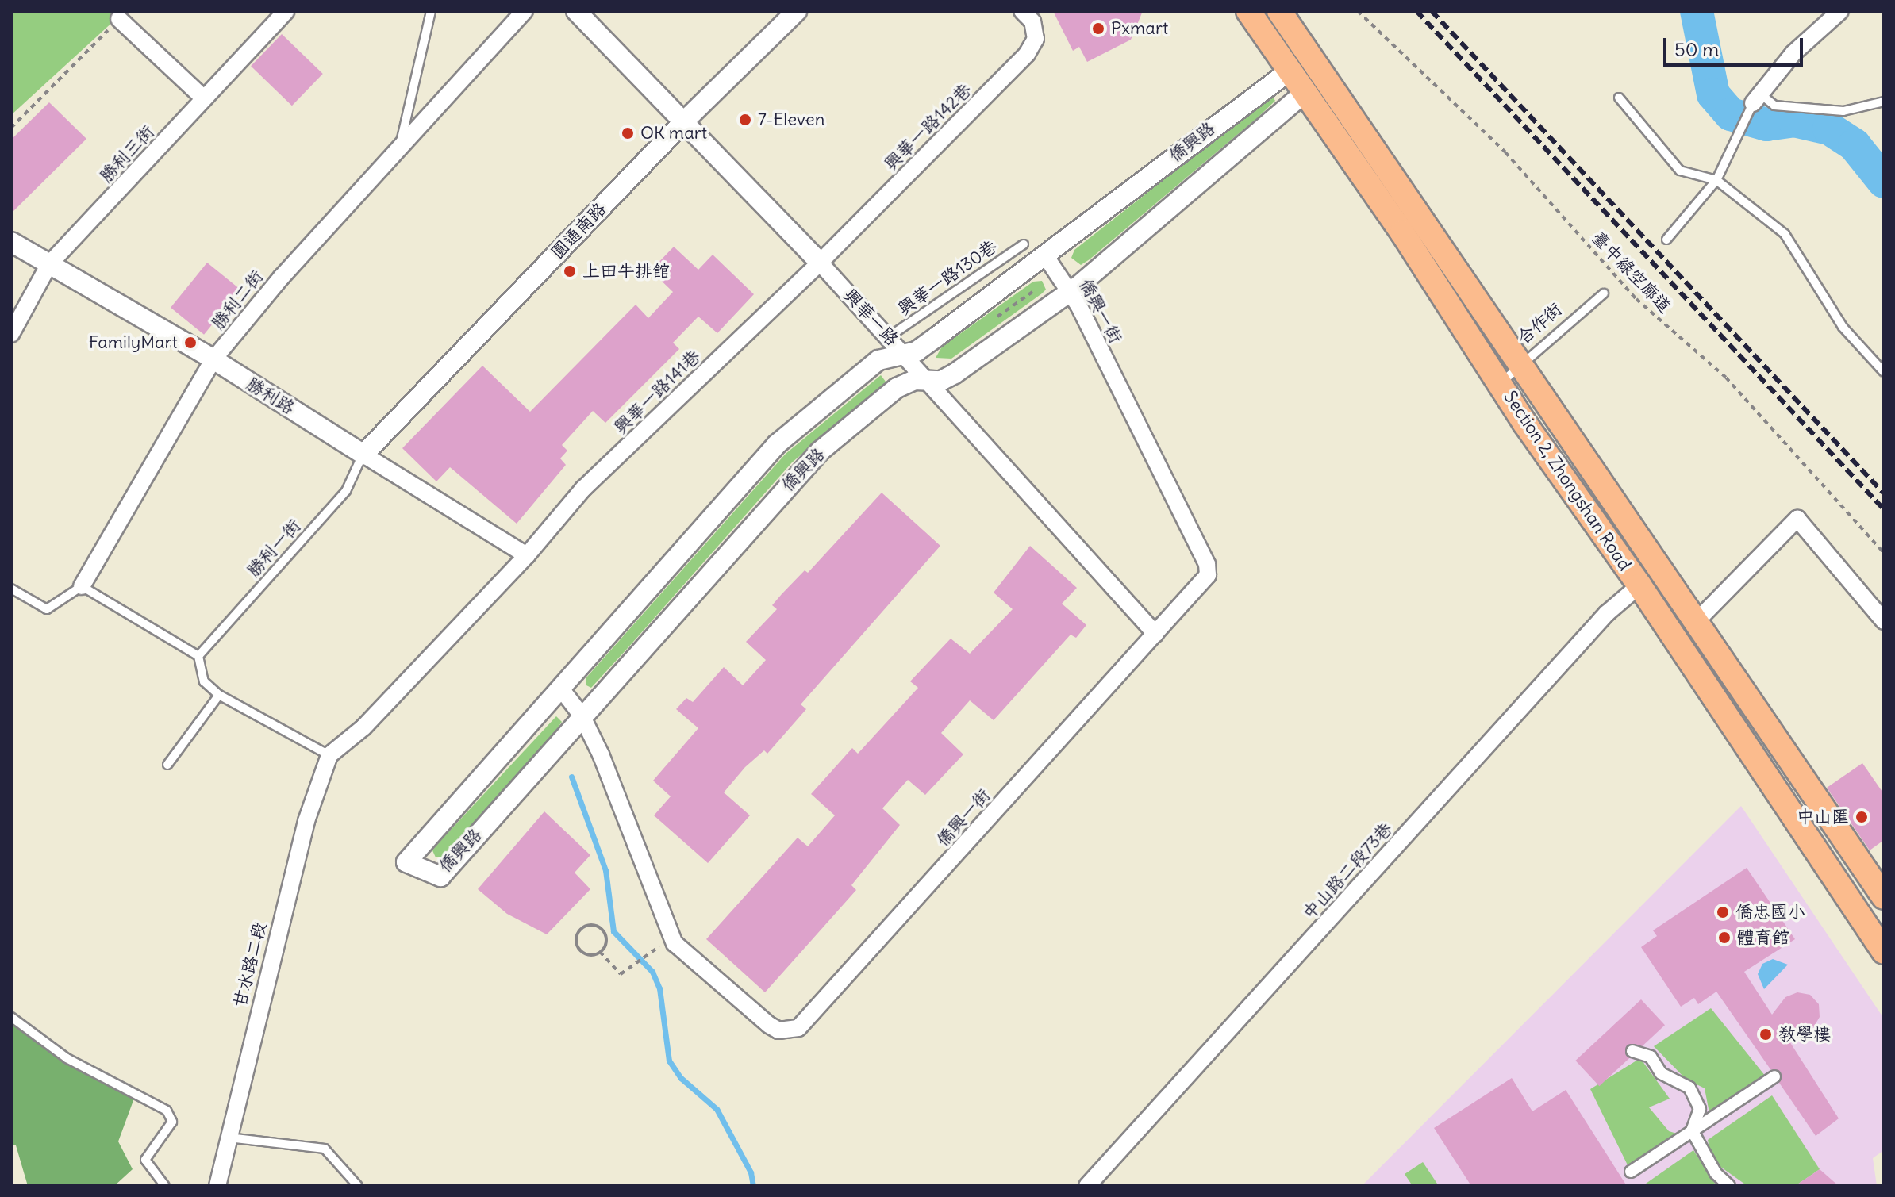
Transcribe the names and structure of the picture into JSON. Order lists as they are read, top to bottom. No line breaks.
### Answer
{"streets":{"main road":["Section 2, Zhongshan Road"],"street":["興華一路142巷","僑興路","勝利三街","圓通南路","勝利二街","僑興一街","興華一路","興華一路141巷","勝利路","中山路二段73巷","甘水路二段"],"lane":["興華一路130巷","合作街","勝利一街"],"path":["臺中綠空廊道"]},"crossings":[["興華一路142巷","興華一路"],["興華一路142巷","興華一路141巷"],["僑興路","僑興一街"],["僑興路","興華一路"],["僑興路","Section 2, Zhongshan Road"],["勝利三街","勝利路"],["圓通南路","興華一路"],["圓通南路","勝利路"],["圓通南路","勝利一街"],["興華一路130巷","興華一路"],["勝利二街","勝利路"],["僑興一街","興華一路"],["興華一路","興華一路141巷"],["合作街","Section 2, Zhongshan Road"],["興華一路141巷","勝利路"],["興華一路141巷","甘水路二段"],["勝利路","勝利一街"],["Section 2, Zhongshan Road","中山路二段73巷"]],"places":["Pxmart","7-Eleven","OK mart","上田牛排館","FamilyMart","中山匯","僑忠國小","體育館","教學樓"],"scale_bar":"50 m"}
